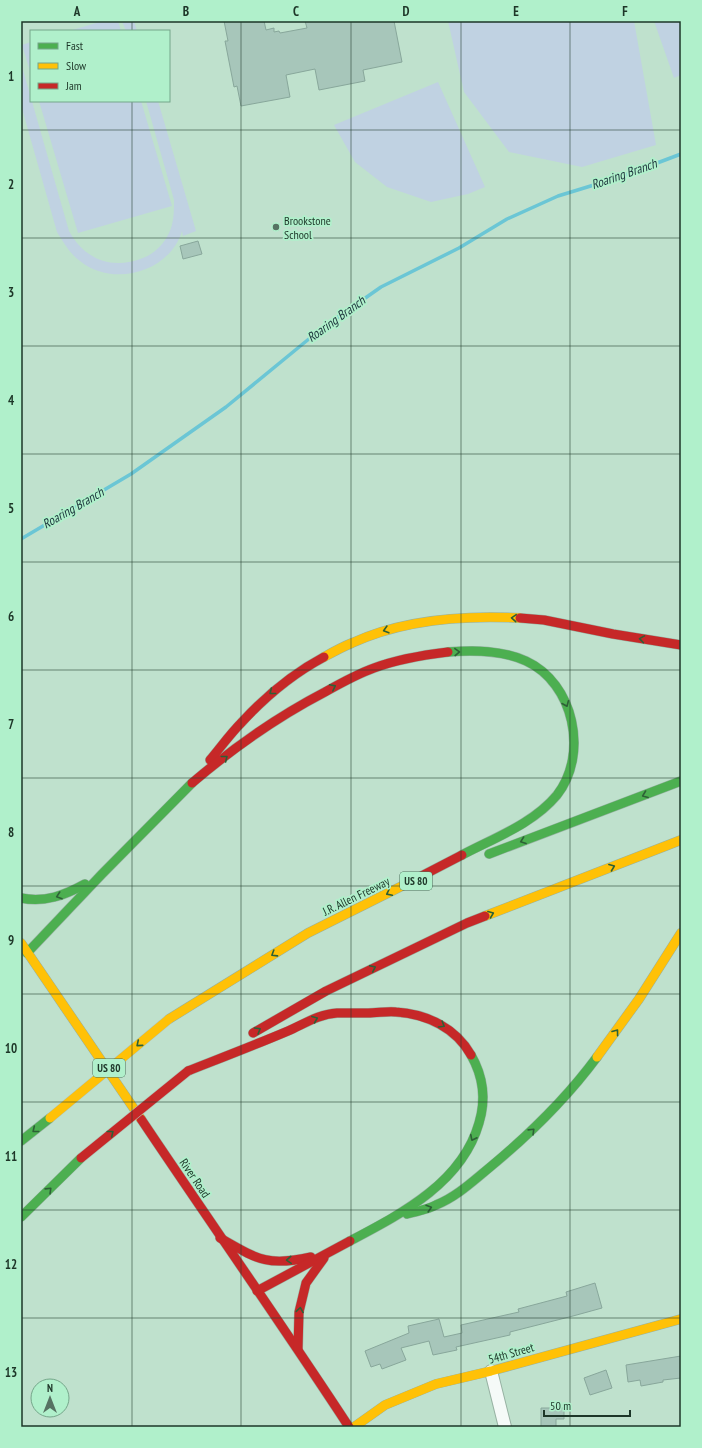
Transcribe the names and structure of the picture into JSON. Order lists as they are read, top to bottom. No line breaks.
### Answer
{"streets":{"main road":["US 80","J.R. Allen Freeway","River Road","54th Street"]},"water":["Roaring Branch"],"places":["Brookstone School"],"legend":["Fast","Slow","Jam"],"scale_bar":"50 m","north":"top","grid":{"columns":["A","B","C","D","E","F"],"rows":["1","2","3","4","5","6","7","8","9","10","11","12","13"]}}
